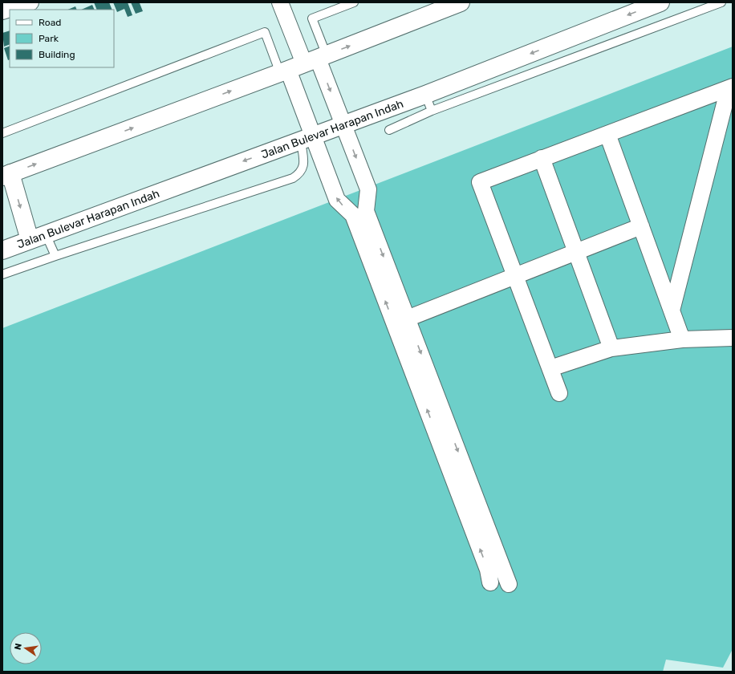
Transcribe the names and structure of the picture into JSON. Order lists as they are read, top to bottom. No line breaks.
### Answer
{"streets":{"street":["Jalan Bulevar Harapan Indah"]},"legend":["Road","Park","Building"],"north":"left"}
